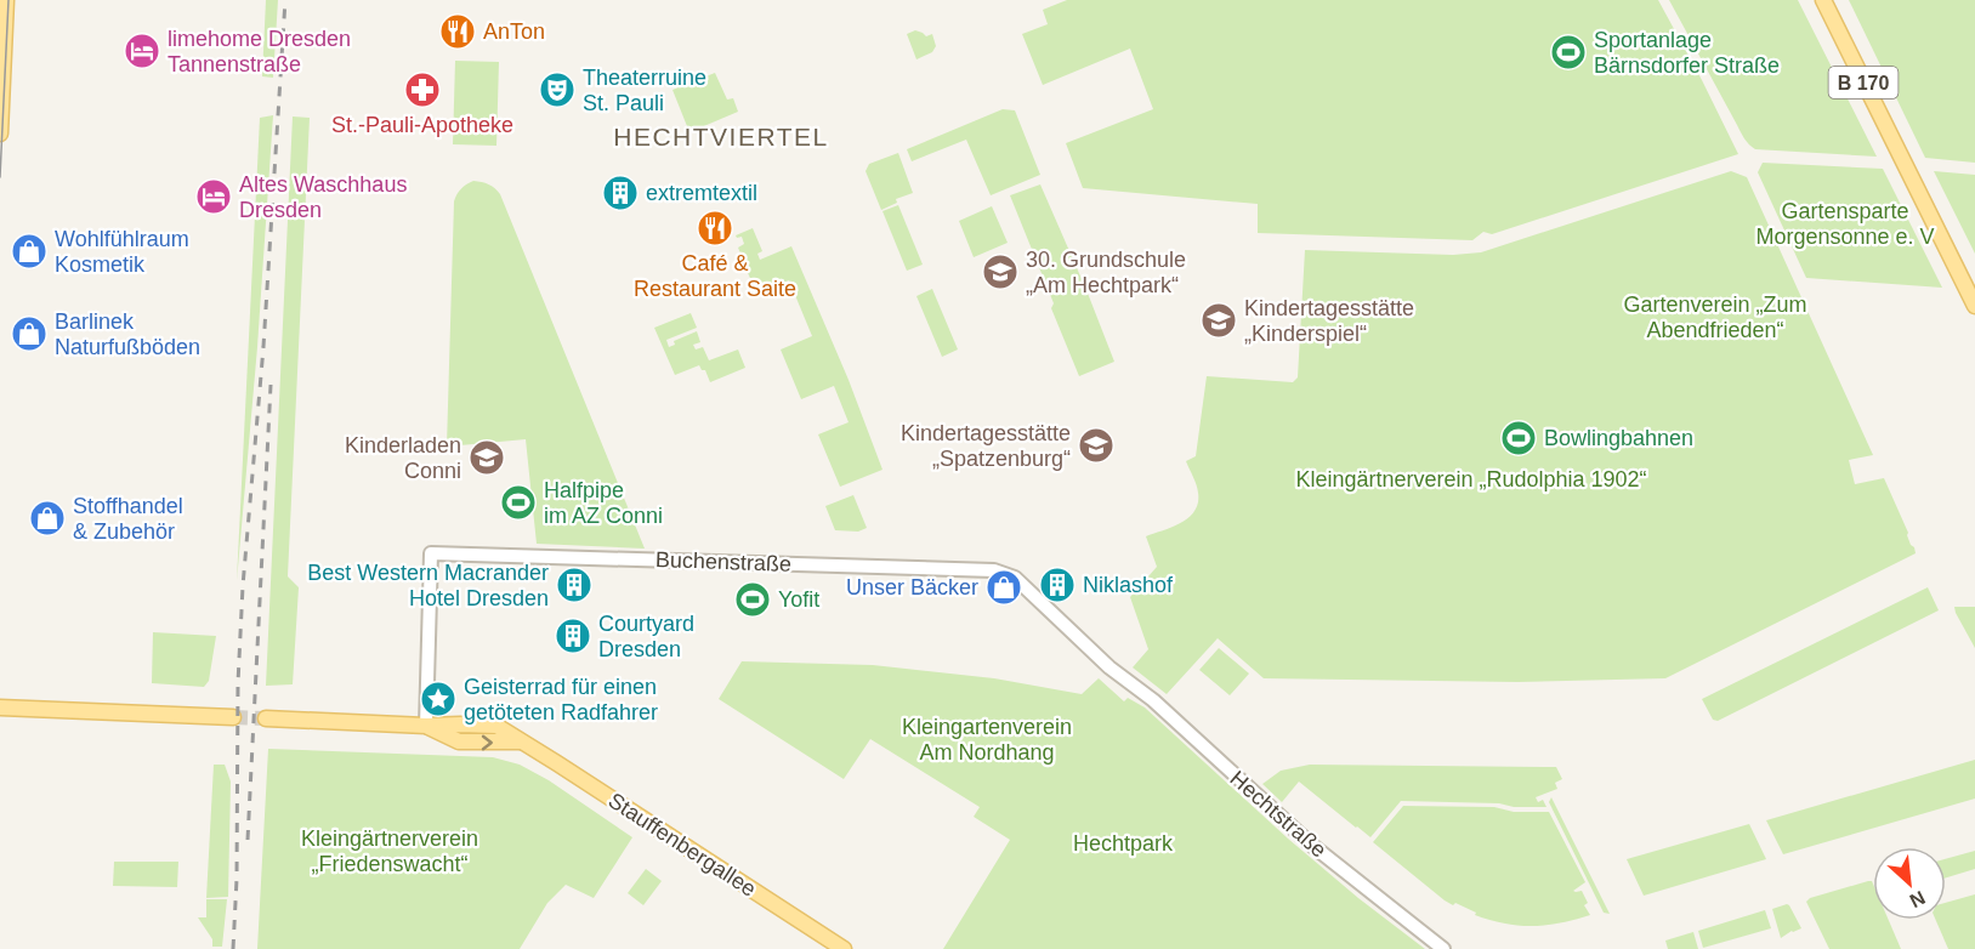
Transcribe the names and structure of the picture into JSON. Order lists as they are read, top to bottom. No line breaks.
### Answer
{"streets":{"main road":["B 170","Stauffenbergallee"],"street":["Buchenstraße","Hechtstraße"]},"crossings":[["Buchenstraße","Hechtstraße"],["Buchenstraße","Stauffenbergallee"]],"districts":["HECHTVIERTEL"],"parks":["Gartensparte Morgensonne e. V","Gartenverein „Zum Abendfrieden“","Kleingärtnerverein „Rudolphia 1902“","Kleingartenverein Am Nordhang","Kleingärtnerverein „Friedenswacht“","Hechtpark"],"places":{"restaurant":["AnTon","Café & Restaurant Saite"],"hotel":["limehome Dresden Tannenstraße","Altes Waschhaus Dresden"],"sports":["Sportanlage Bärnsdorfer Straße","Bowlingbahnen","Halfpipe im AZ Conni","Yofit"],"pharmacy":["St.-Pauli-Apotheke"],"theatre":["Theaterruine St. Pauli"],"building":["extremtextil","Best Western Macrander Hotel Dresden","Niklashof","Courtyard Dresden"],"shop":["Wohlfühlraum Kosmetik","Barlinek Naturfußböden","Stoffhandel & Zubehör","Unser Bäcker"],"school or university":["30. Grundschule „Am Hechtpark“","Kindertagesstätte „Kinderspiel“","Kindertagesstätte „Spatzenburg“","Kinderladen Conni"],"place":["Geisterrad für einen getöteten Radfahrer"]},"north":"bottom right"}
